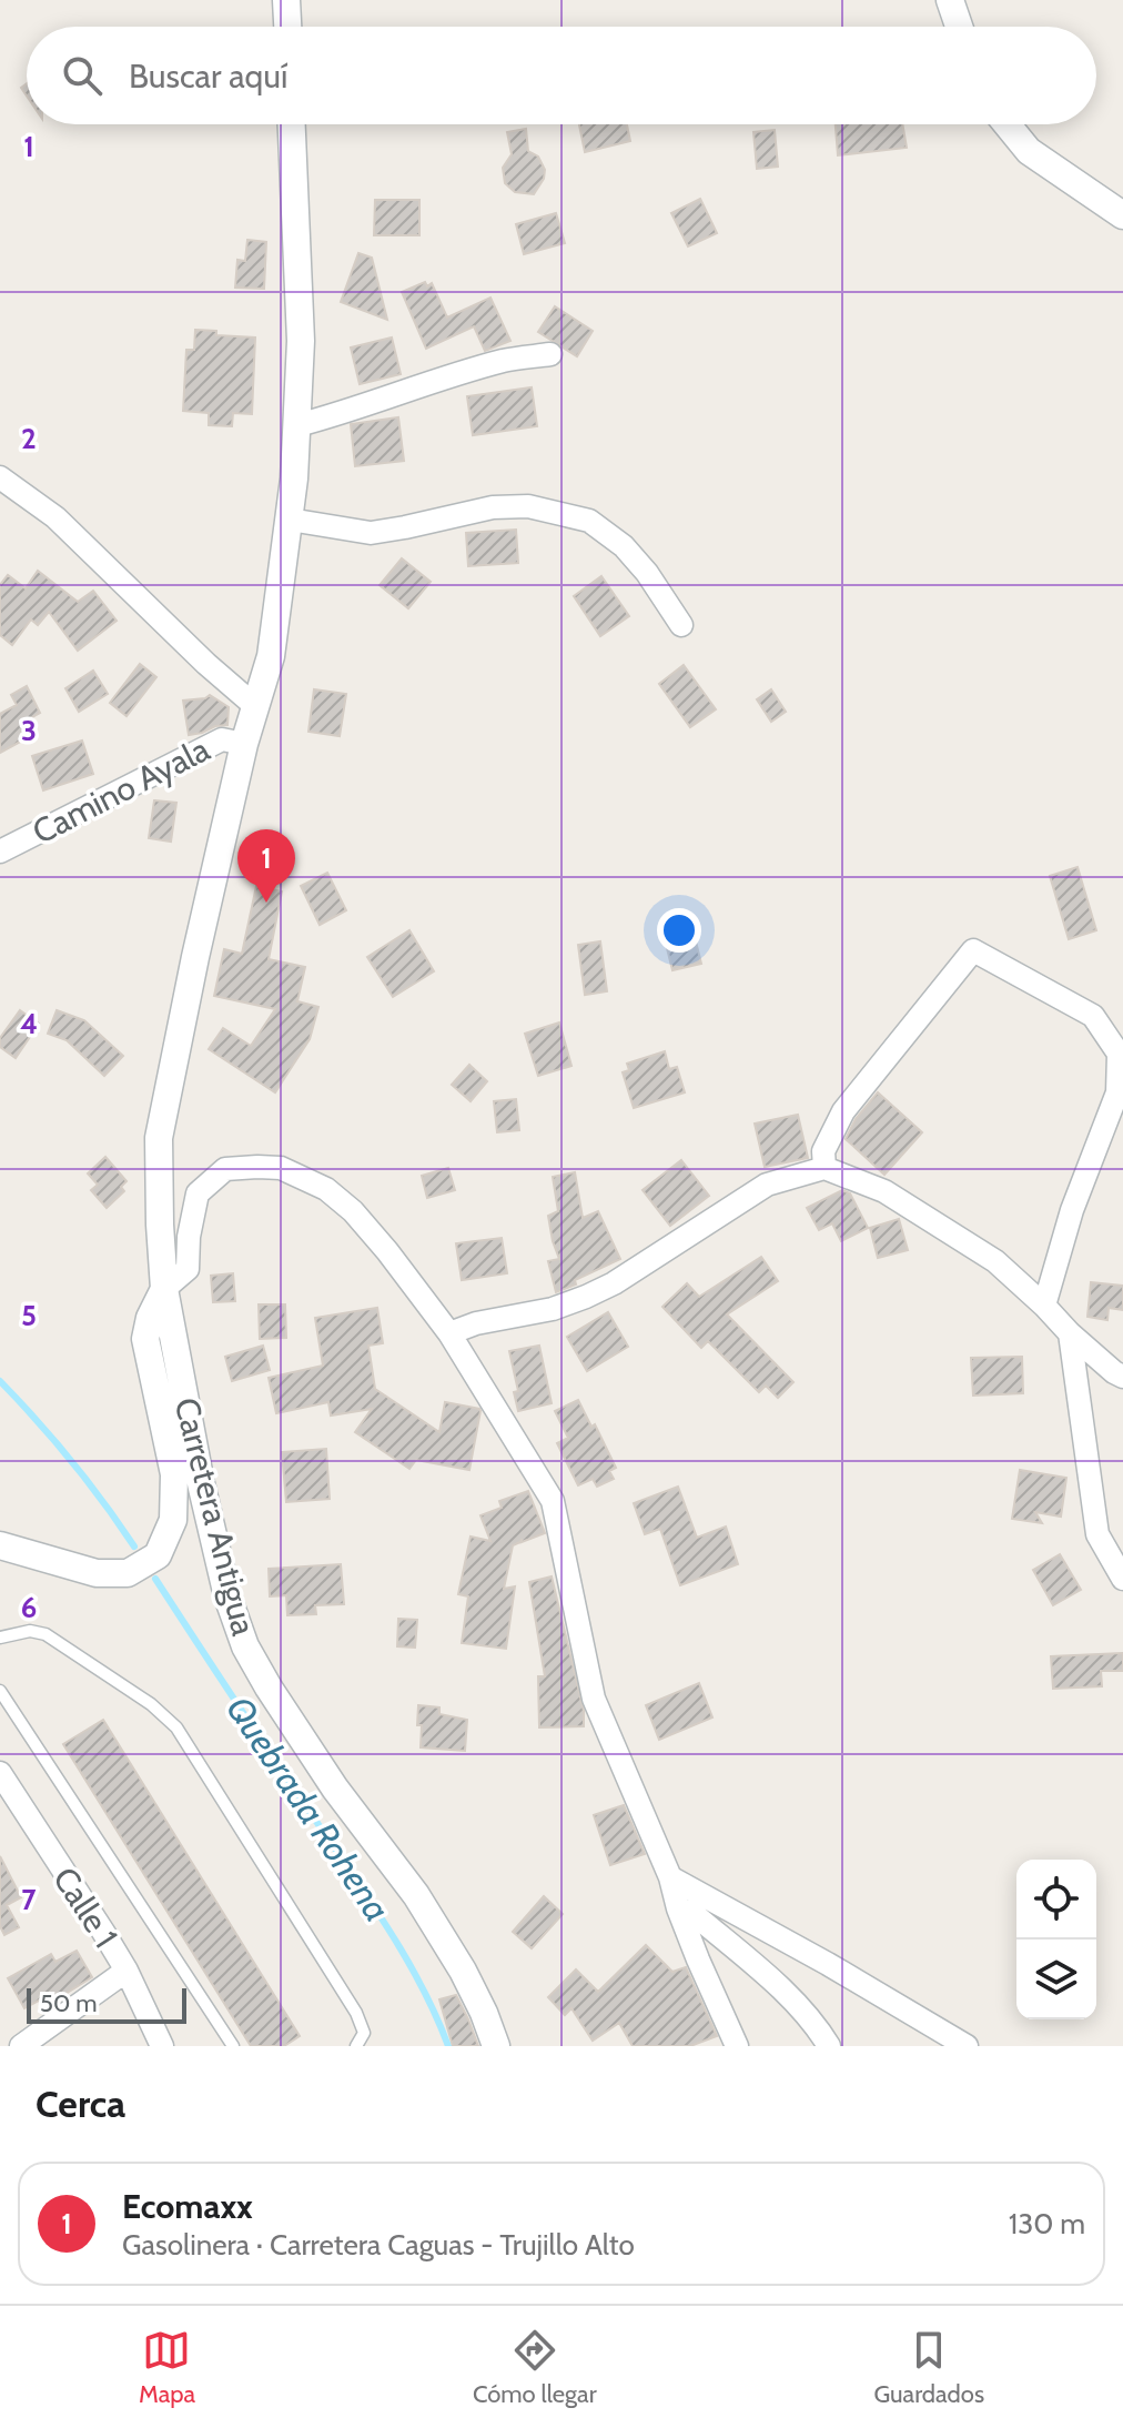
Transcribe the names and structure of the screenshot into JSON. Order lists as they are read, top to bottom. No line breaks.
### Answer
{"streets":{"street":["Camino Ayala","Carretera Antigua","Calle 1"]},"crossings":[["Camino Ayala","Carretera Antigua"]],"water":["Quebrada Rohena"],"scale_bar":"50 m","page":{"search":"Buscar aquí","pins":"1","scale":"50 m","heading":"Cerca","list":[{"mark":"1","name":"Ecomaxx","note":"Gasolinera · Carretera Caguas - Trujillo Alto","value":"130 m"}],"nav":["Mapa","Cómo llegar","Guardados"]},"grid":{"rows":["1","2","3","4","5","6","7"]}}
